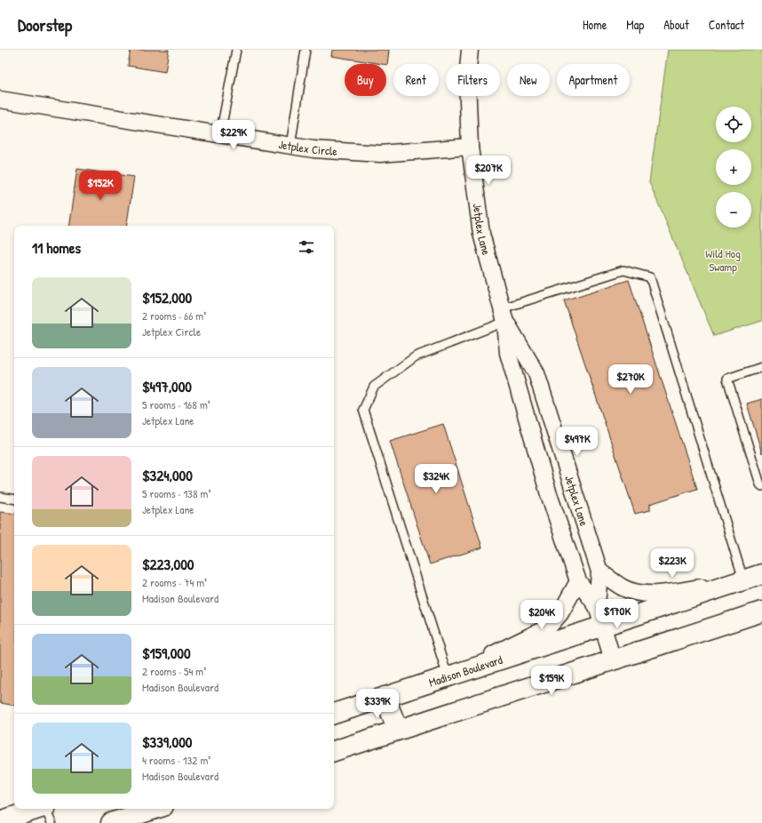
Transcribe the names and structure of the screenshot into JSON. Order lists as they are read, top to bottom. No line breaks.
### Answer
{"streets":{"main road":["Madison Boulevard"],"street":["Jetplex Circle","Jetplex Lane"]},"crossings":[["Jetplex Circle","Jetplex Lane"],["Jetplex Lane","Madison Boulevard"]],"parks":["Wild Hog Swamp"],"page":{"header":"Doorstep","nav":["Home","Map","About","Contact"],"chip":["Buy","Rent","Filters","New","Apartment"],"map_buttons":["+","−"],"price":["$229K","$207K","$152K","$270K","$497K","$324K","$223K","$170K","$204K","$159K","$339K"],"heading":"11 homes","list":[{"name":"$152,000","note":"2 rooms · 66 m² · Jetplex Circle"},{"name":"$497,000","note":"5 rooms · 168 m² · Jetplex Lane"},{"name":"$324,000","note":"5 rooms · 138 m² · Jetplex Lane"},{"name":"$223,000","note":"2 rooms · 74 m² · Madison Boulevard"},{"name":"$159,000","note":"2 rooms · 54 m² · Madison Boulevard"},{"name":"$339,000","note":"4 rooms · 132 m² · Madison Boulevard"}]}}
